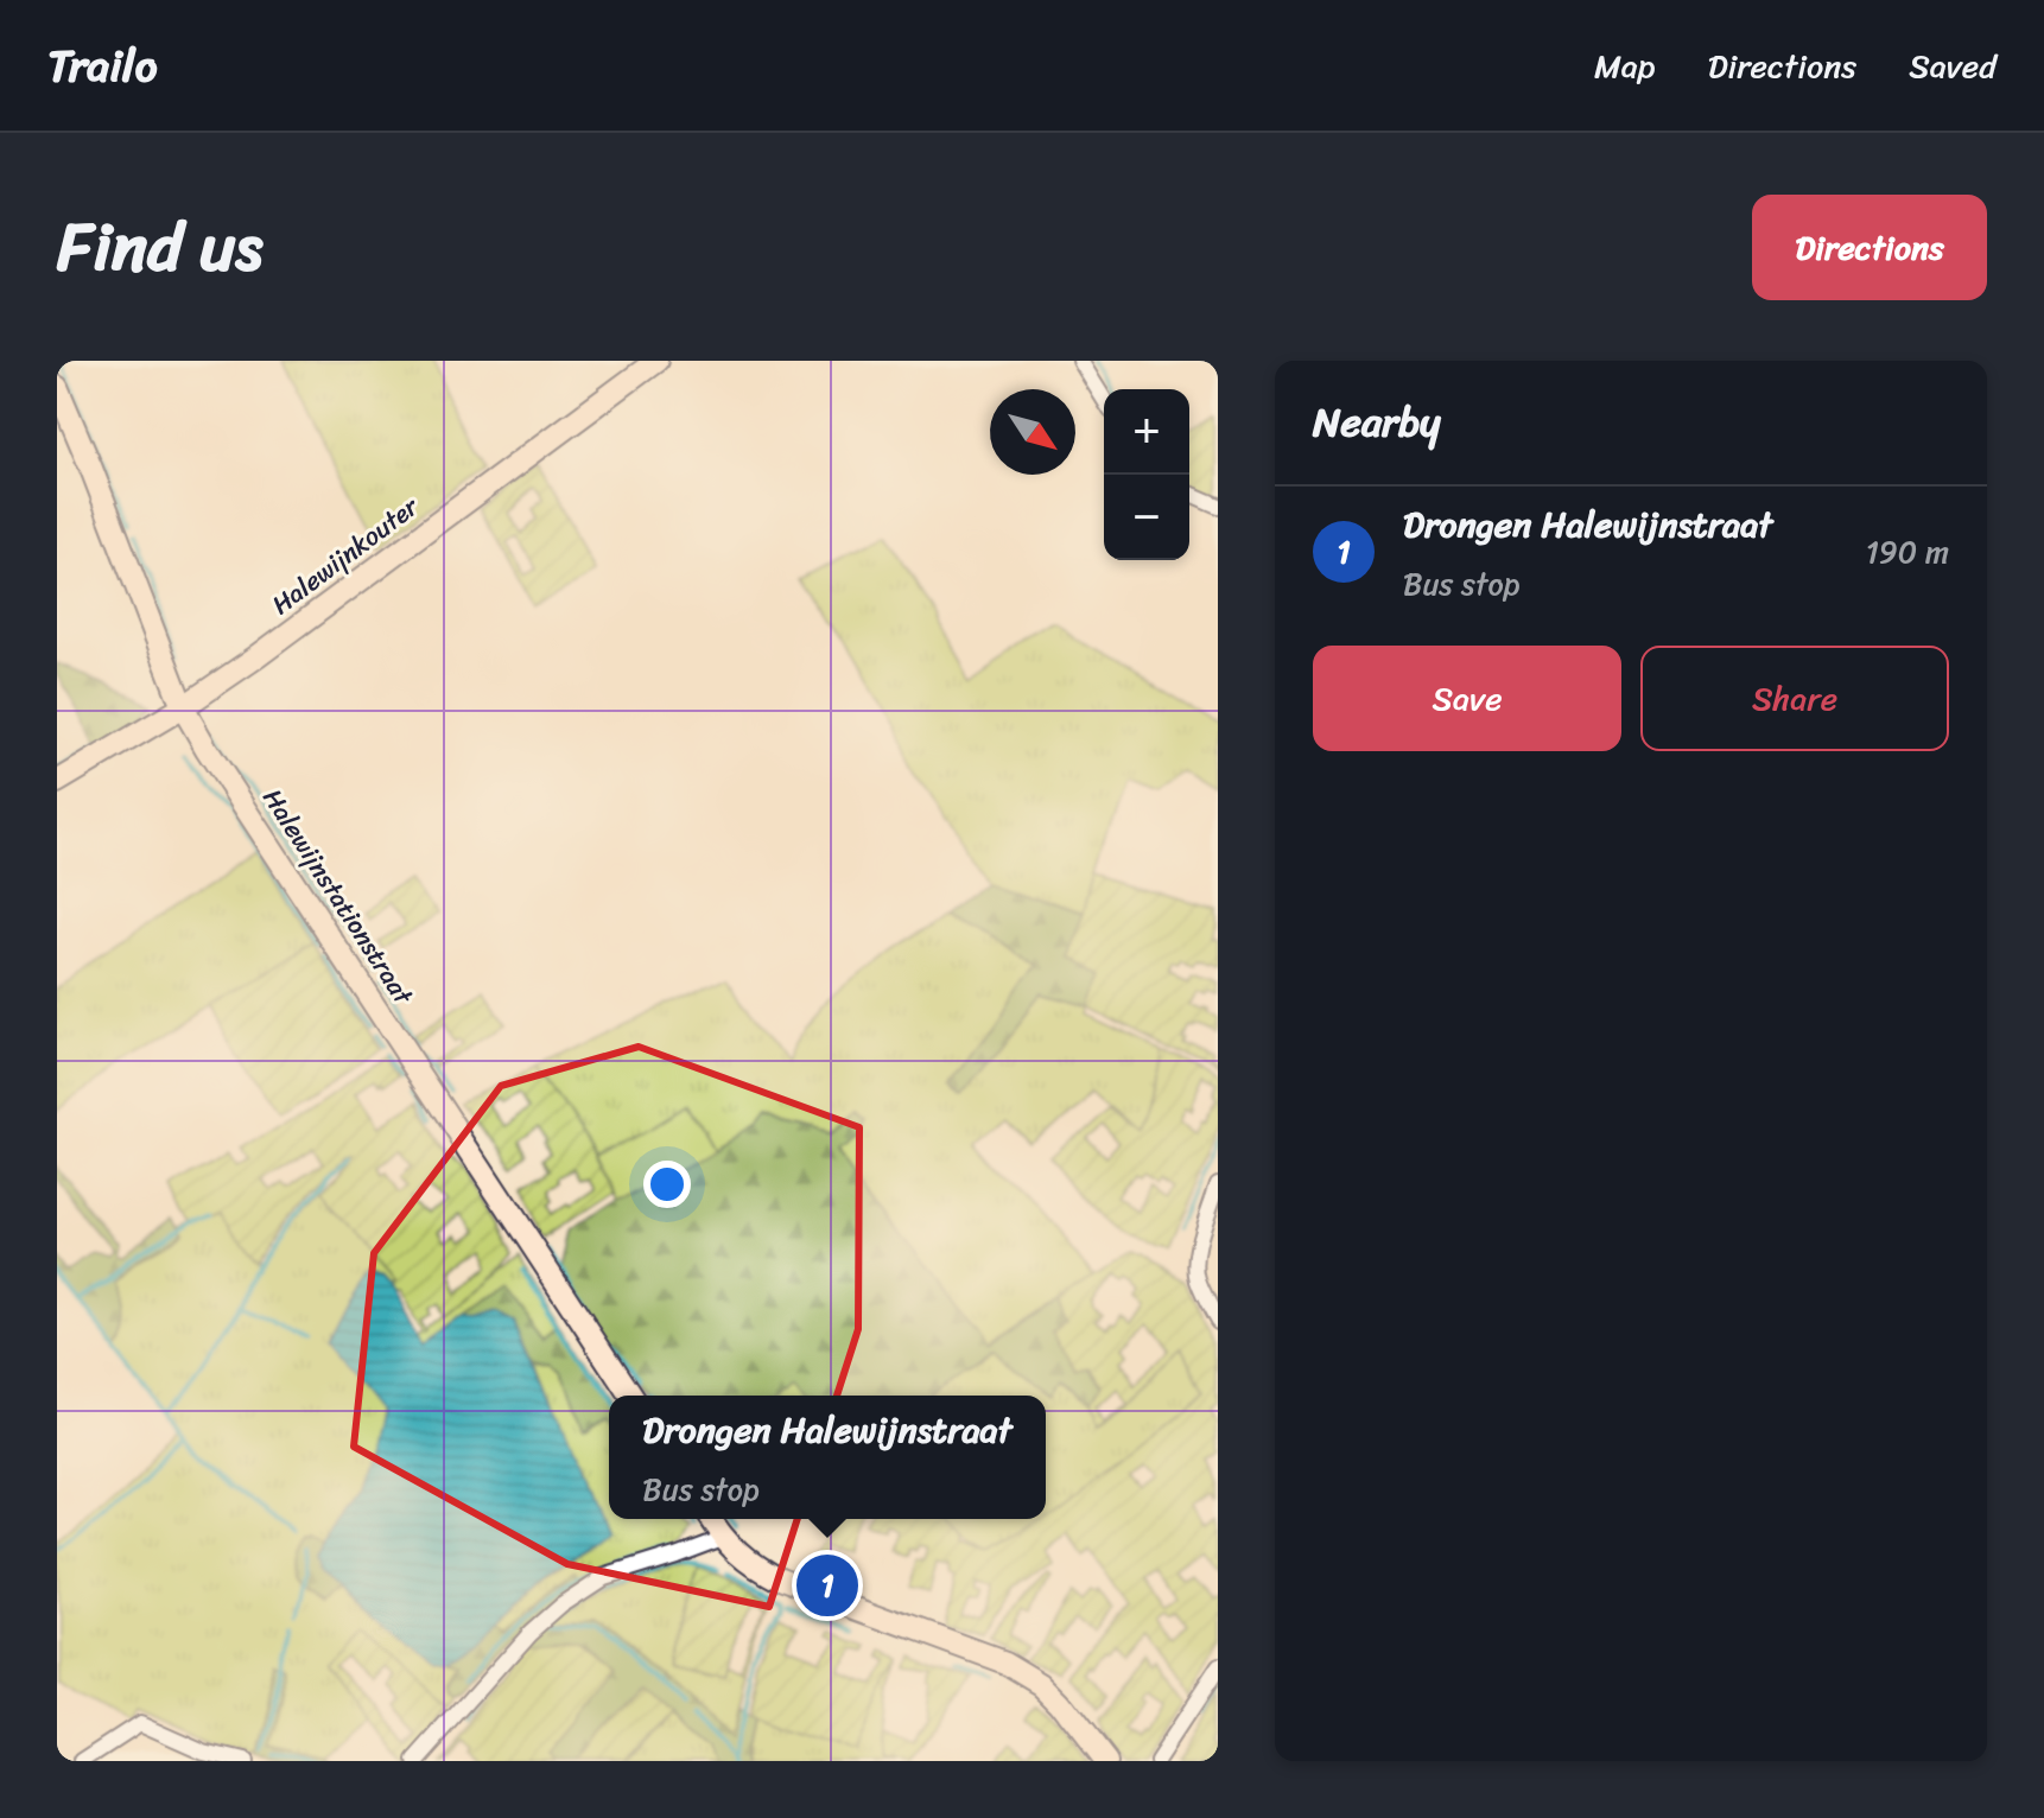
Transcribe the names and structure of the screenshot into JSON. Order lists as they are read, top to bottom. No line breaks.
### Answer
{"streets":{"street":["Halewijnkouter","Halewijnstationstraat"]},"crossings":[["Halewijnkouter","Halewijnstationstraat"]],"north":"bottom right","page":{"header":"Trailo","nav":["Map","Directions","Saved"],"title":"Find us","buttons":["Directions",["Save","Share"]],"heading":"Nearby","map_buttons":["+","−"],"list":[{"mark":"1","name":"Drongen Halewijnstraat","note":"Bus stop","value":"190 m"}],"popup":["Drongen Halewijnstraat","Bus stop"],"pins":"1"}}
